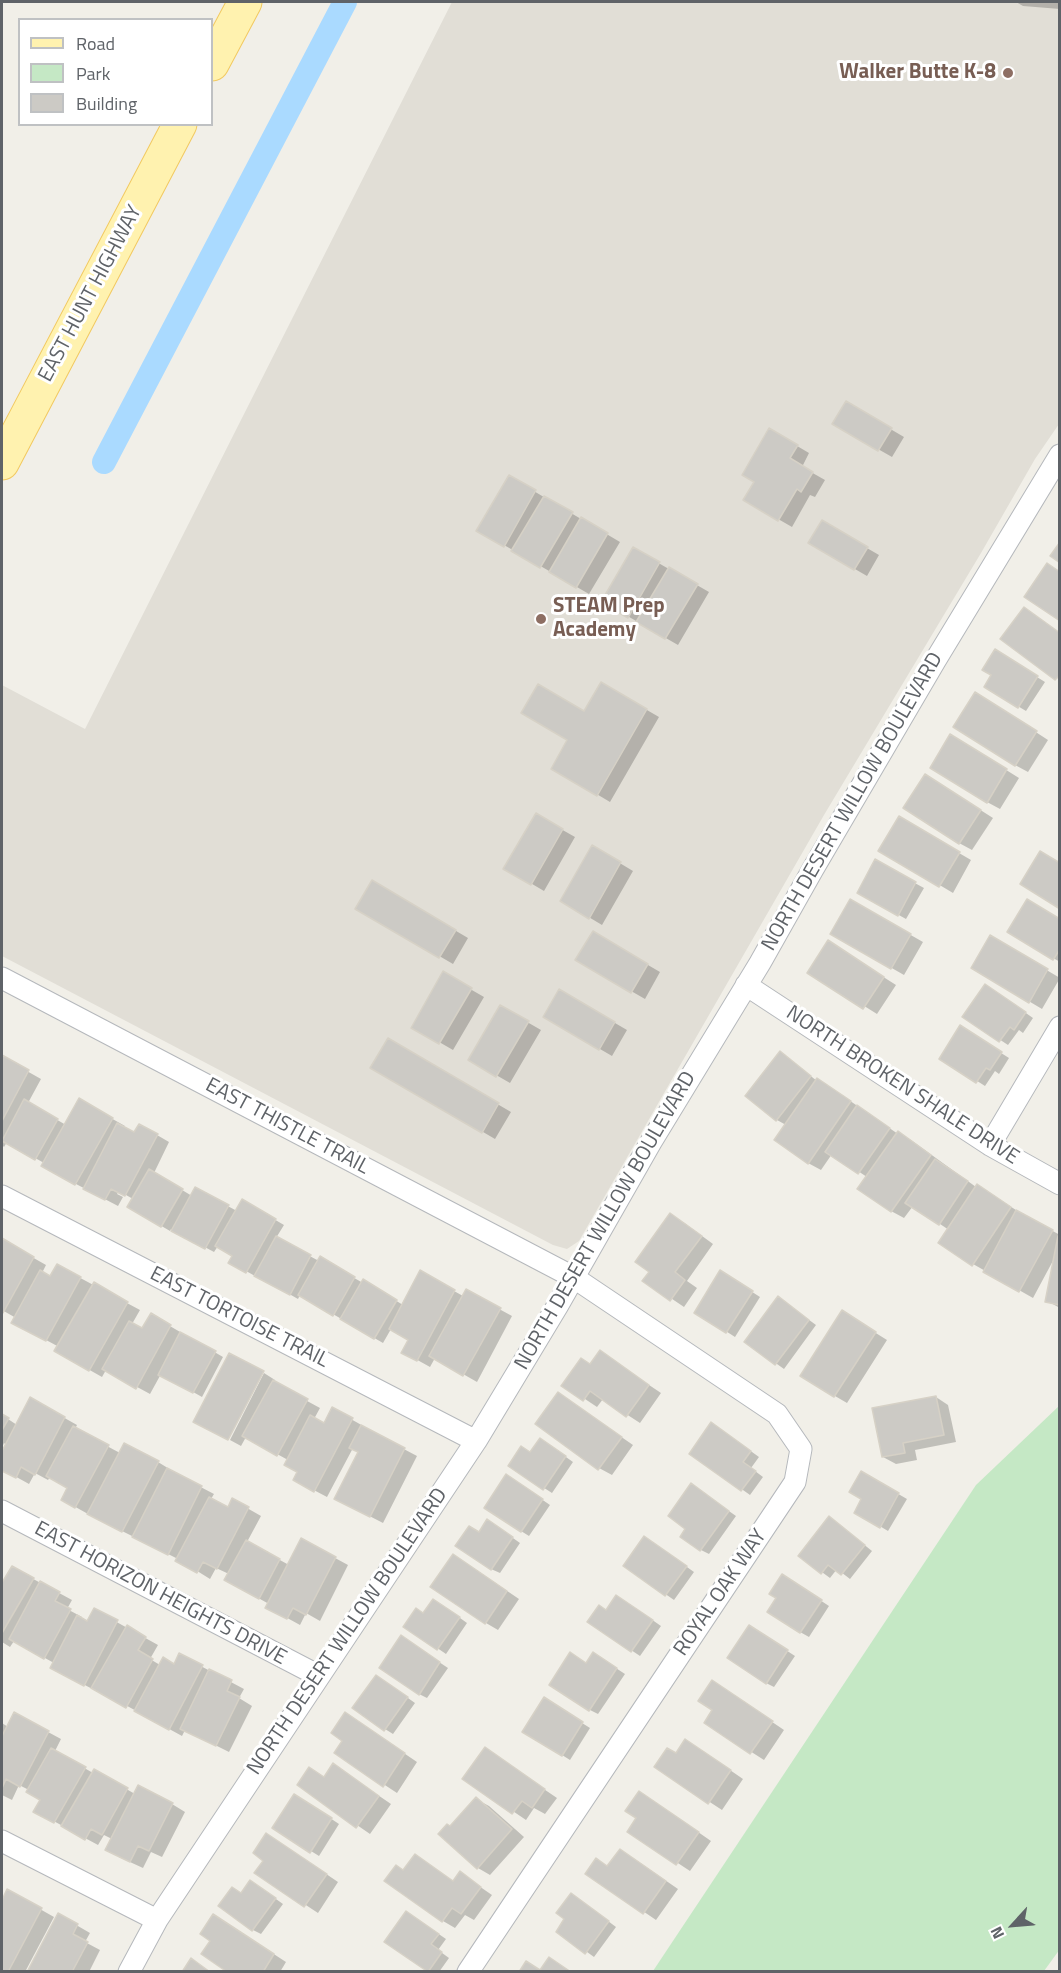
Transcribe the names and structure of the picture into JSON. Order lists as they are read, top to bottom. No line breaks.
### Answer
{"streets":{"main road":["EAST HUNT HIGHWAY"],"street":["NORTH DESERT WILLOW BOULEVARD","NORTH BROKEN SHALE DRIVE","EAST THISTLE TRAIL","EAST TORTOISE TRAIL","ROYAL OAK WAY","EAST HORIZON HEIGHTS DRIVE"]},"crossings":[["NORTH DESERT WILLOW BOULEVARD","NORTH BROKEN SHALE DRIVE"],["NORTH DESERT WILLOW BOULEVARD","EAST THISTLE TRAIL"],["NORTH DESERT WILLOW BOULEVARD","EAST TORTOISE TRAIL"],["NORTH DESERT WILLOW BOULEVARD","ROYAL OAK WAY"],["NORTH DESERT WILLOW BOULEVARD","EAST HORIZON HEIGHTS DRIVE"],["EAST THISTLE TRAIL","ROYAL OAK WAY"]],"places":["Walker Butte K-8","STEAM Prep Academy"],"legend":["Road","Park","Building"],"north":"bottom left"}
